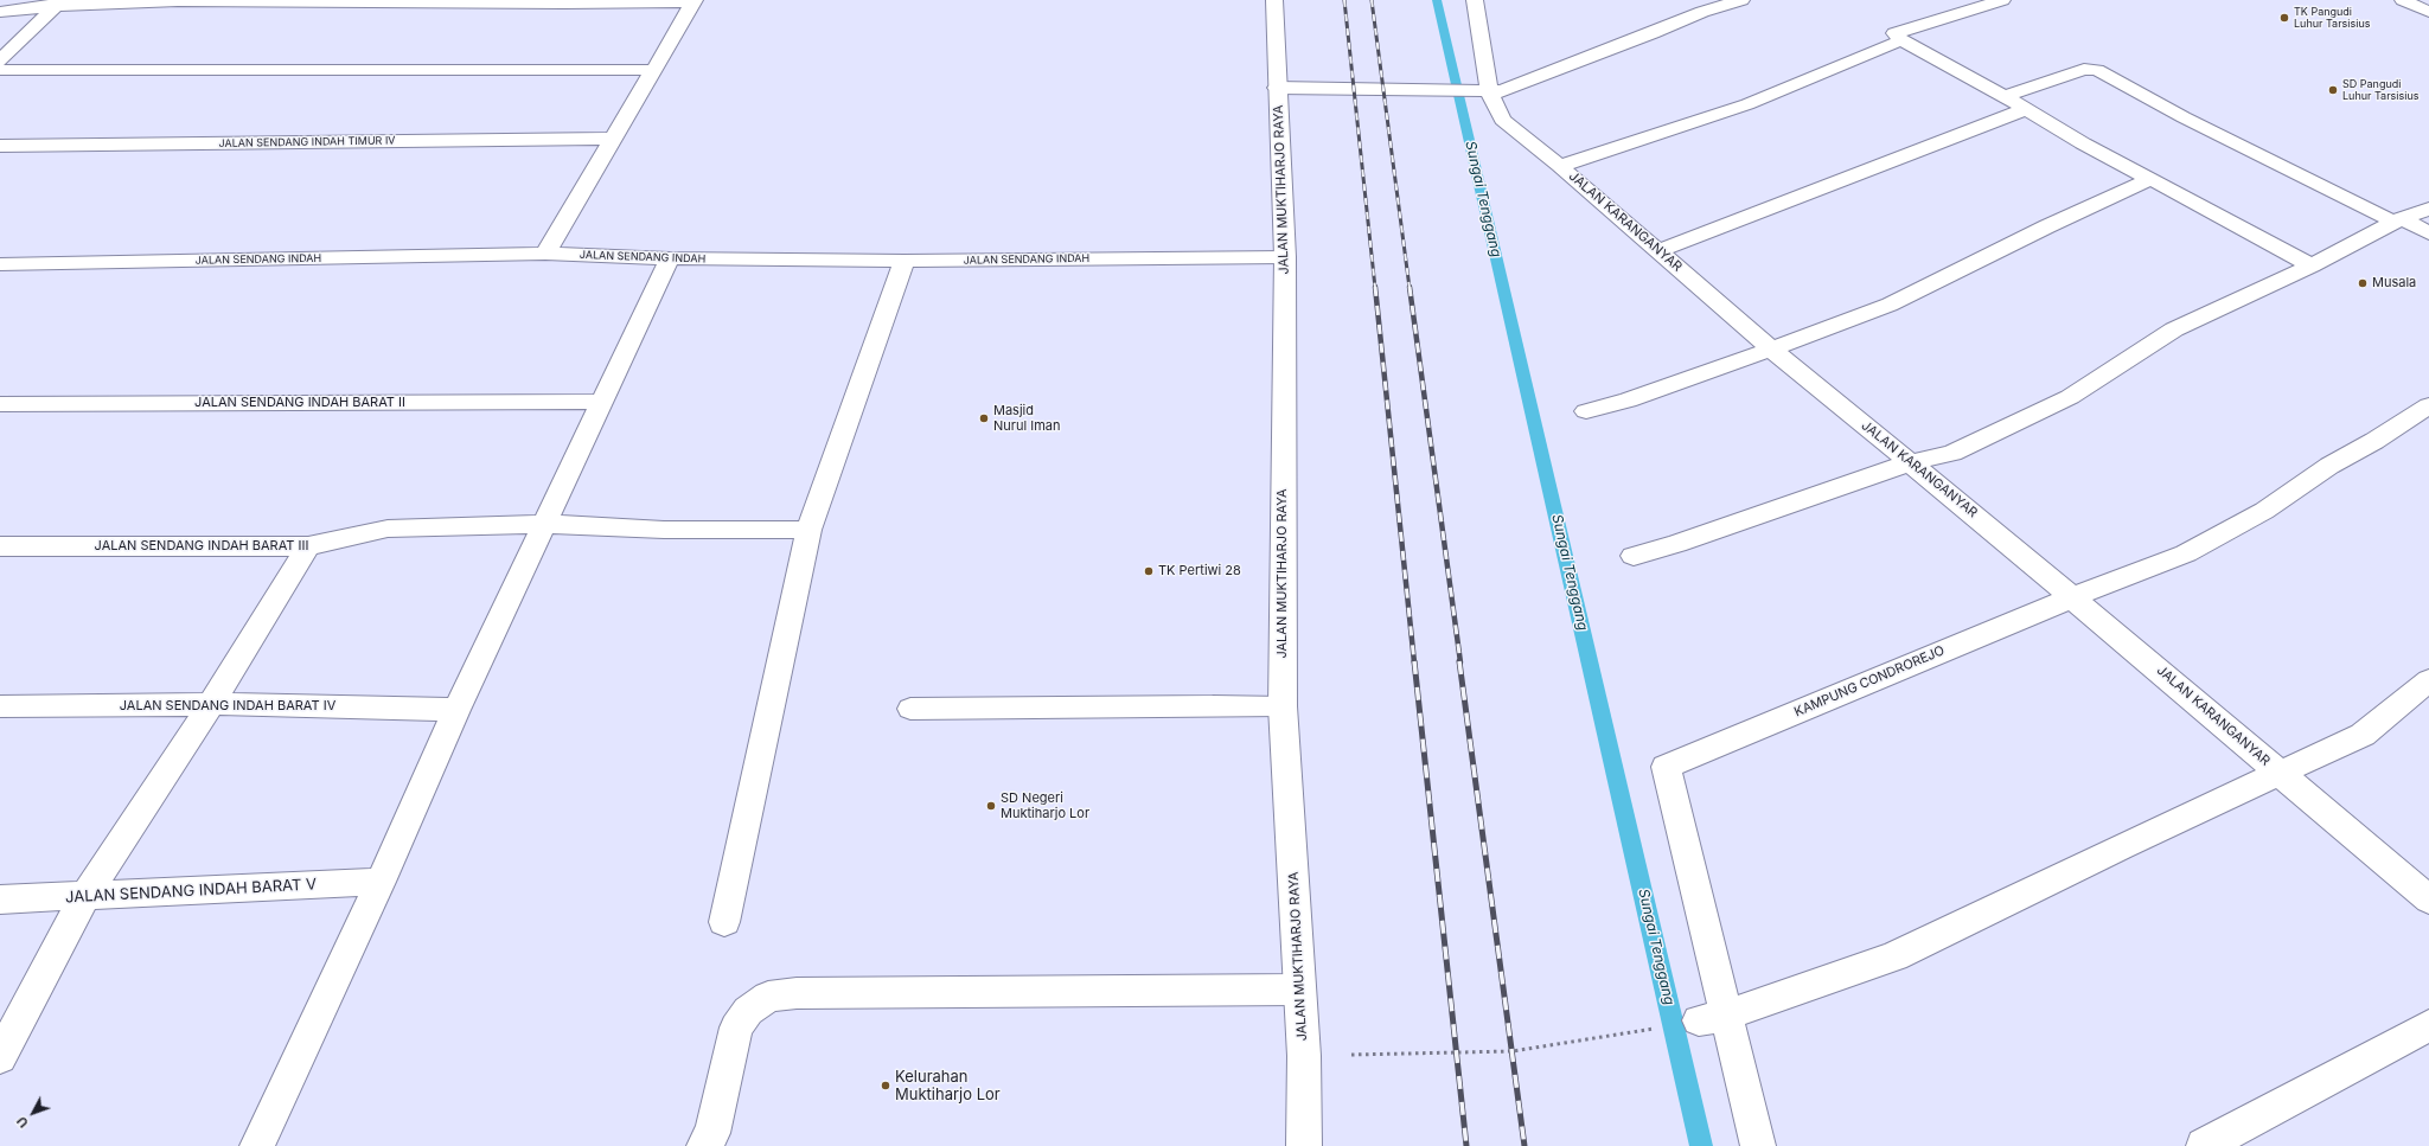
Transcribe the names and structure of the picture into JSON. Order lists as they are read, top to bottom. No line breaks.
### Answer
{"streets":{"street":["JALAN SENDANG INDAH TIMUR IV","JALAN MUKTIHARJO RAYA","JALAN KARANGANYAR","JALAN SENDANG INDAH","JALAN SENDANG INDAH BARAT II","JALAN SENDANG INDAH BARAT III","KAMPUNG CONDROREJO","JALAN SENDANG INDAH BARAT IV","JALAN SENDANG INDAH BARAT V"]},"crossings":[["JALAN MUKTIHARJO RAYA","JALAN SENDANG INDAH"],["JALAN KARANGANYAR","KAMPUNG CONDROREJO"]],"water":["Sungai Tenggang"],"places":["TK Pangudi Luhur Tarsisius","SD Pangudi Luhur Tarsisius","Musala","Masjid Nurul Iman","TK Pertiwi 28","SD Negeri Muktiharjo Lor","Kelurahan Muktiharjo Lor"],"north":"bottom left"}
